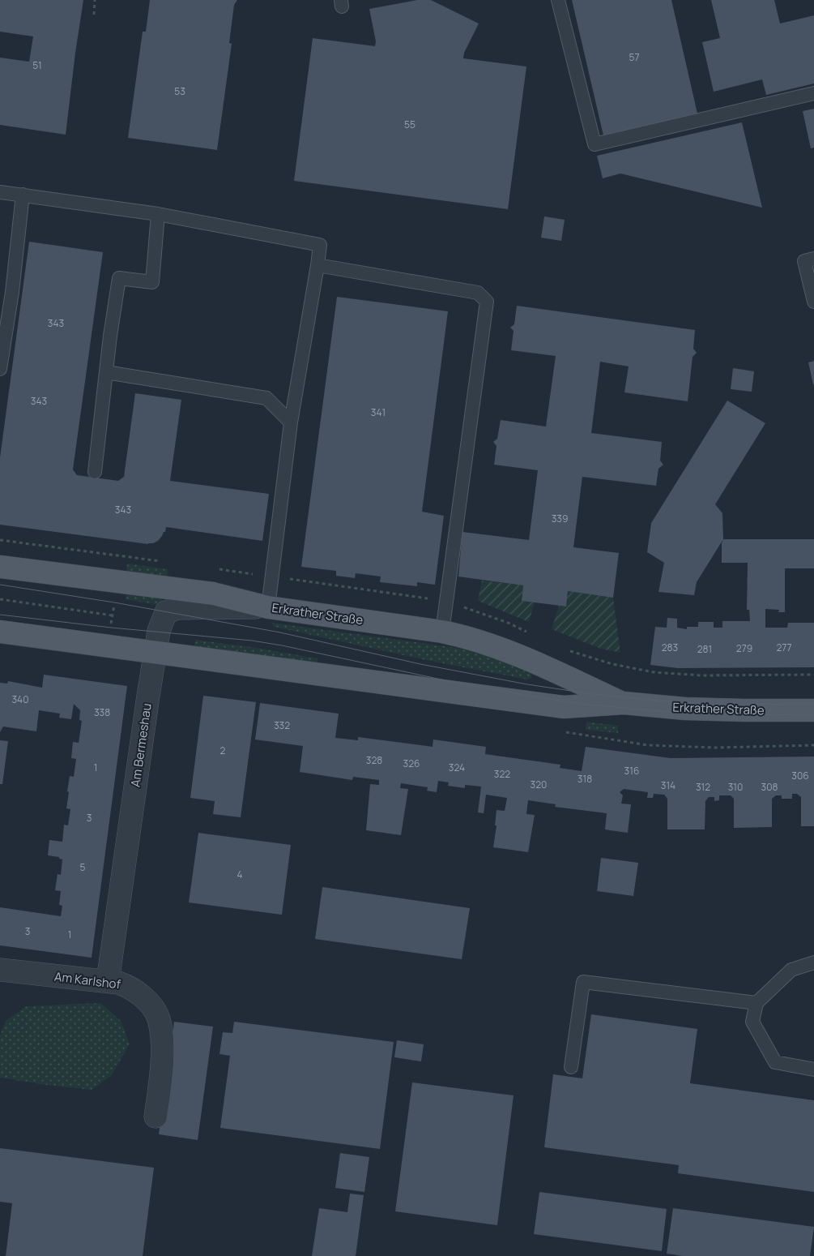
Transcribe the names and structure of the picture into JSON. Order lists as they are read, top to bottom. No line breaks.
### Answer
{"streets":{"main road":["Erkrather Straße"],"street":["Am Bermeshau","Am Karlshof"]},"crossings":[["Erkrather Straße","Am Bermeshau"],["Am Bermeshau","Am Karlshof"]],"house_numbers":["57","51","53","55","343","343","341","343","339","283","277","279","281","340","338","332","2","328","326","1","324","316","322","306","318","320","314","312","310","308","3","5","4","3","1"]}
